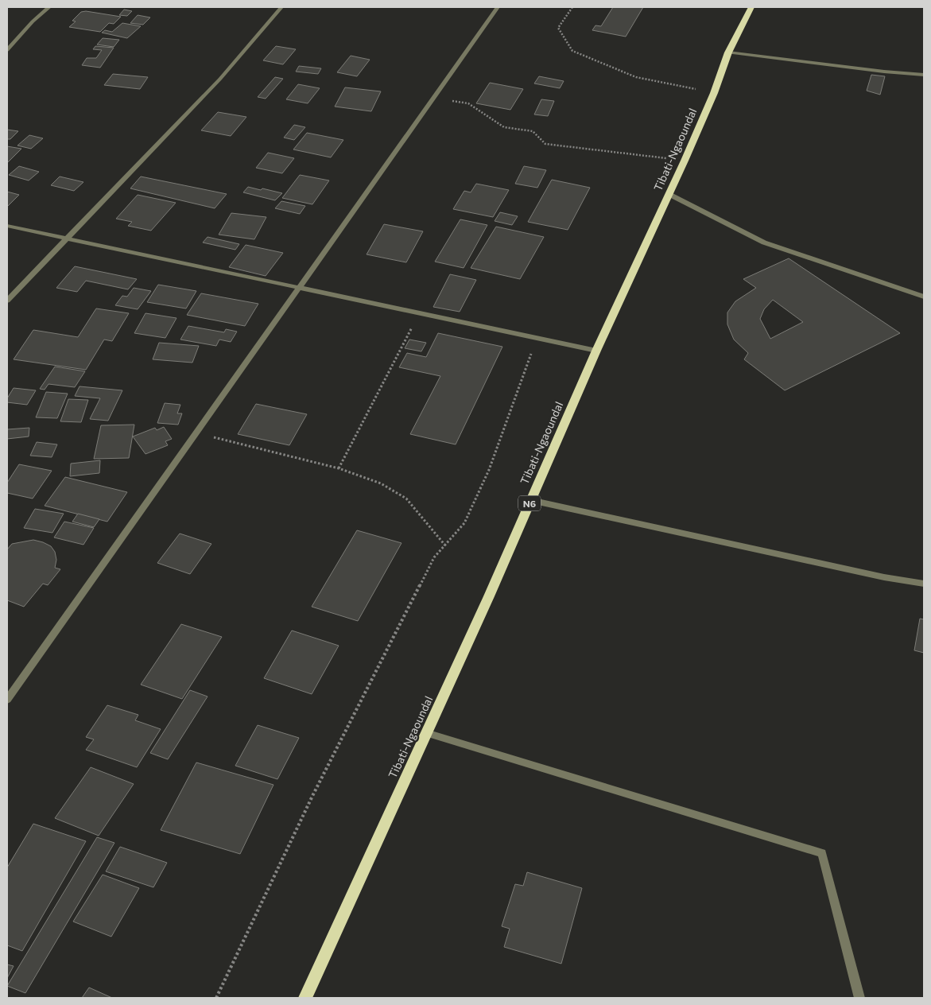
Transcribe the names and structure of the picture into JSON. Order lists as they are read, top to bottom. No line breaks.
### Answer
{"streets":{"highway":["Tibati-Ngaoundal","N6"]}}
